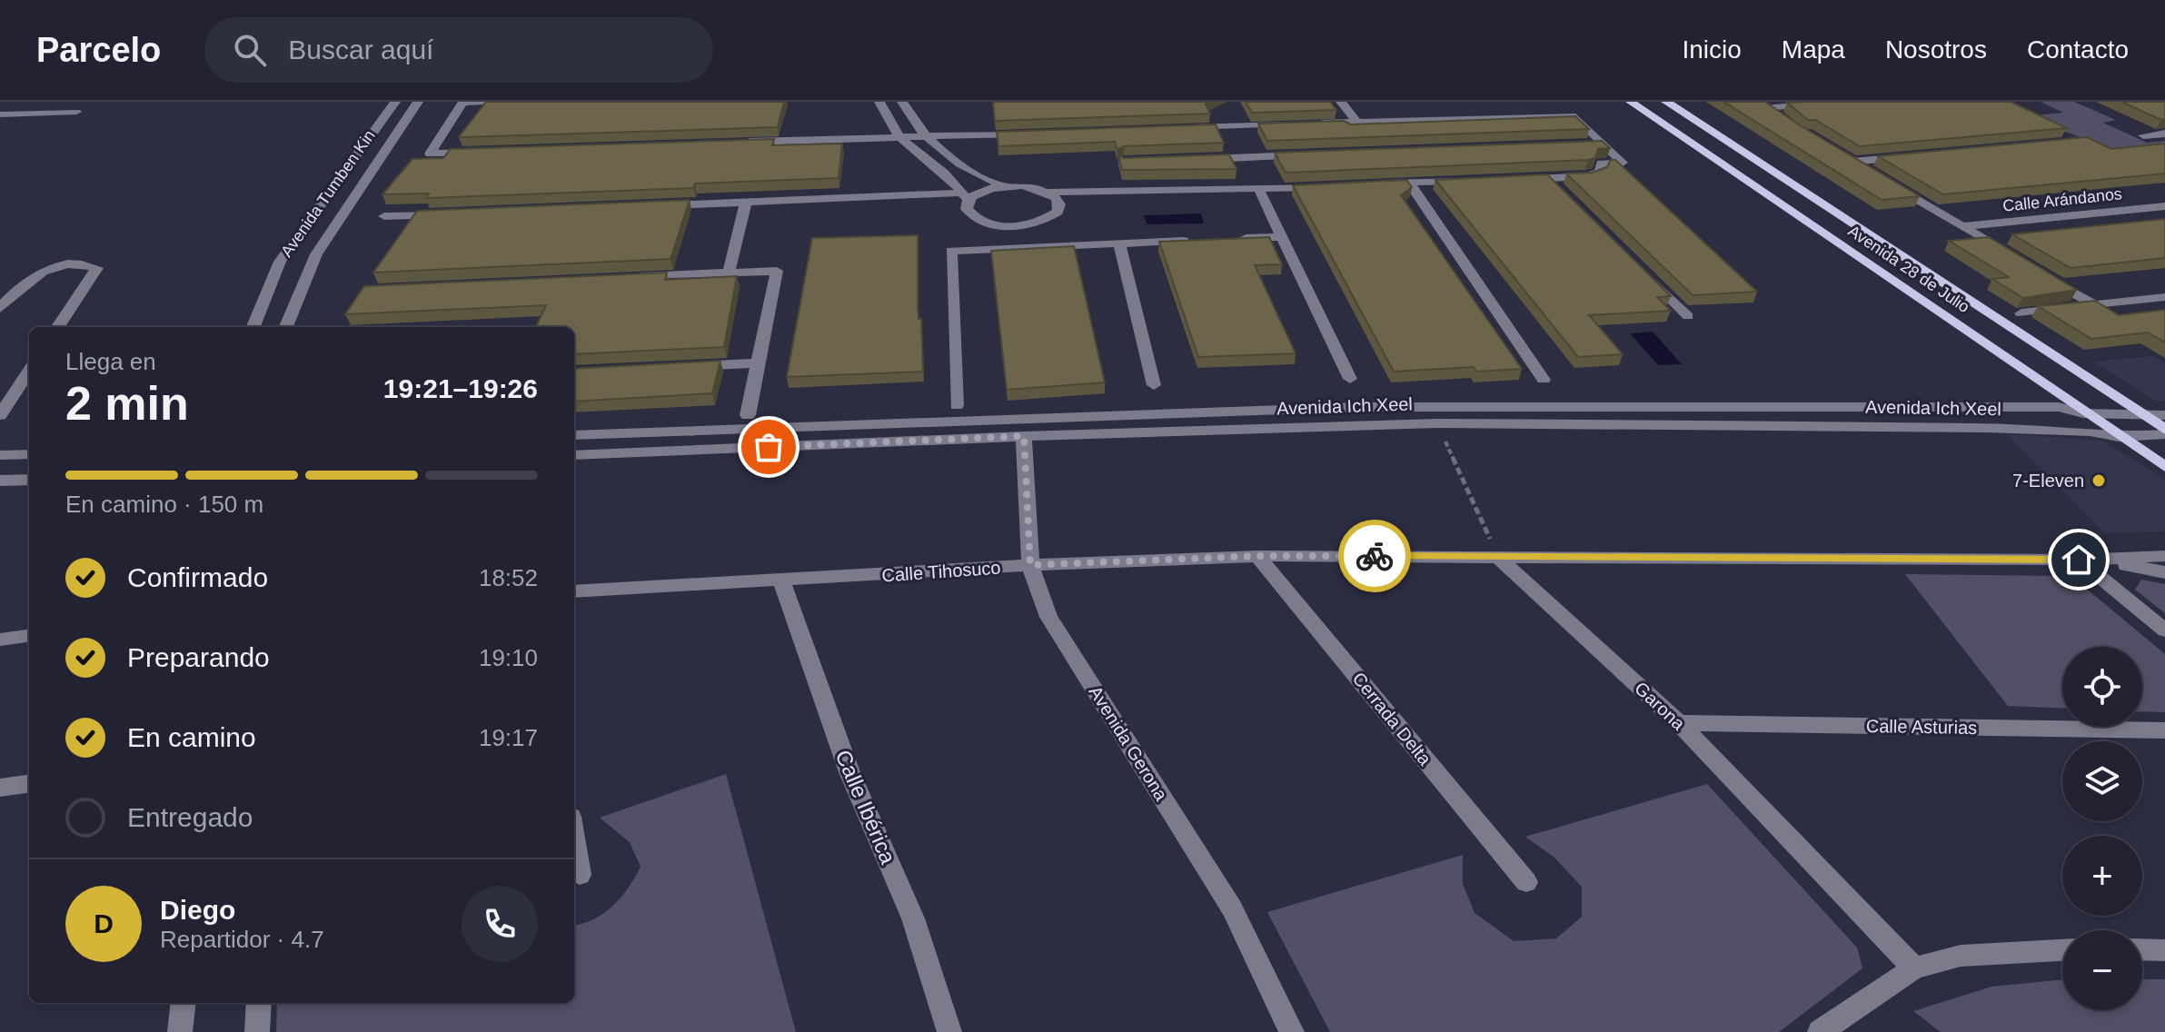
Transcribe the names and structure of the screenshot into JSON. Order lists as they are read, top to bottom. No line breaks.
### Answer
{"streets":{"main road":["Avenida 28 de Julio"],"street":["Avenida Tumben Kin","Calle Arándanos","Avenida Ich Xeel","Calle Tihosuco","Garona","Cerrada Delta","Calle Asturias","Avenida Gerona","Calle Ibérica"]},"crossings":[["Avenida 28 de Julio","Avenida Ich Xeel"],["Avenida Ich Xeel","Avenida Gerona"],["Calle Tihosuco","Garona"],["Calle Tihosuco","Cerrada Delta"],["Calle Tihosuco","Avenida Gerona"],["Calle Tihosuco","Calle Ibérica"],["Garona","Calle Asturias"]],"places":["7-Eleven"],"page":{"header":"Parcelo","search":"Buscar aquí","nav":["Inicio","Mapa","Nosotros","Contacto"],"heading":["2 min","Llega en","19:21–19:26"],"panel":["Diego","Repartidor · 4.7"],"bar":"En camino · 150 m","list":[["Confirmado","18:52"],["Preparando","19:10"],["En camino","19:17"],"Entregado"],"map_buttons":["+","−"],"round":"D"}}
